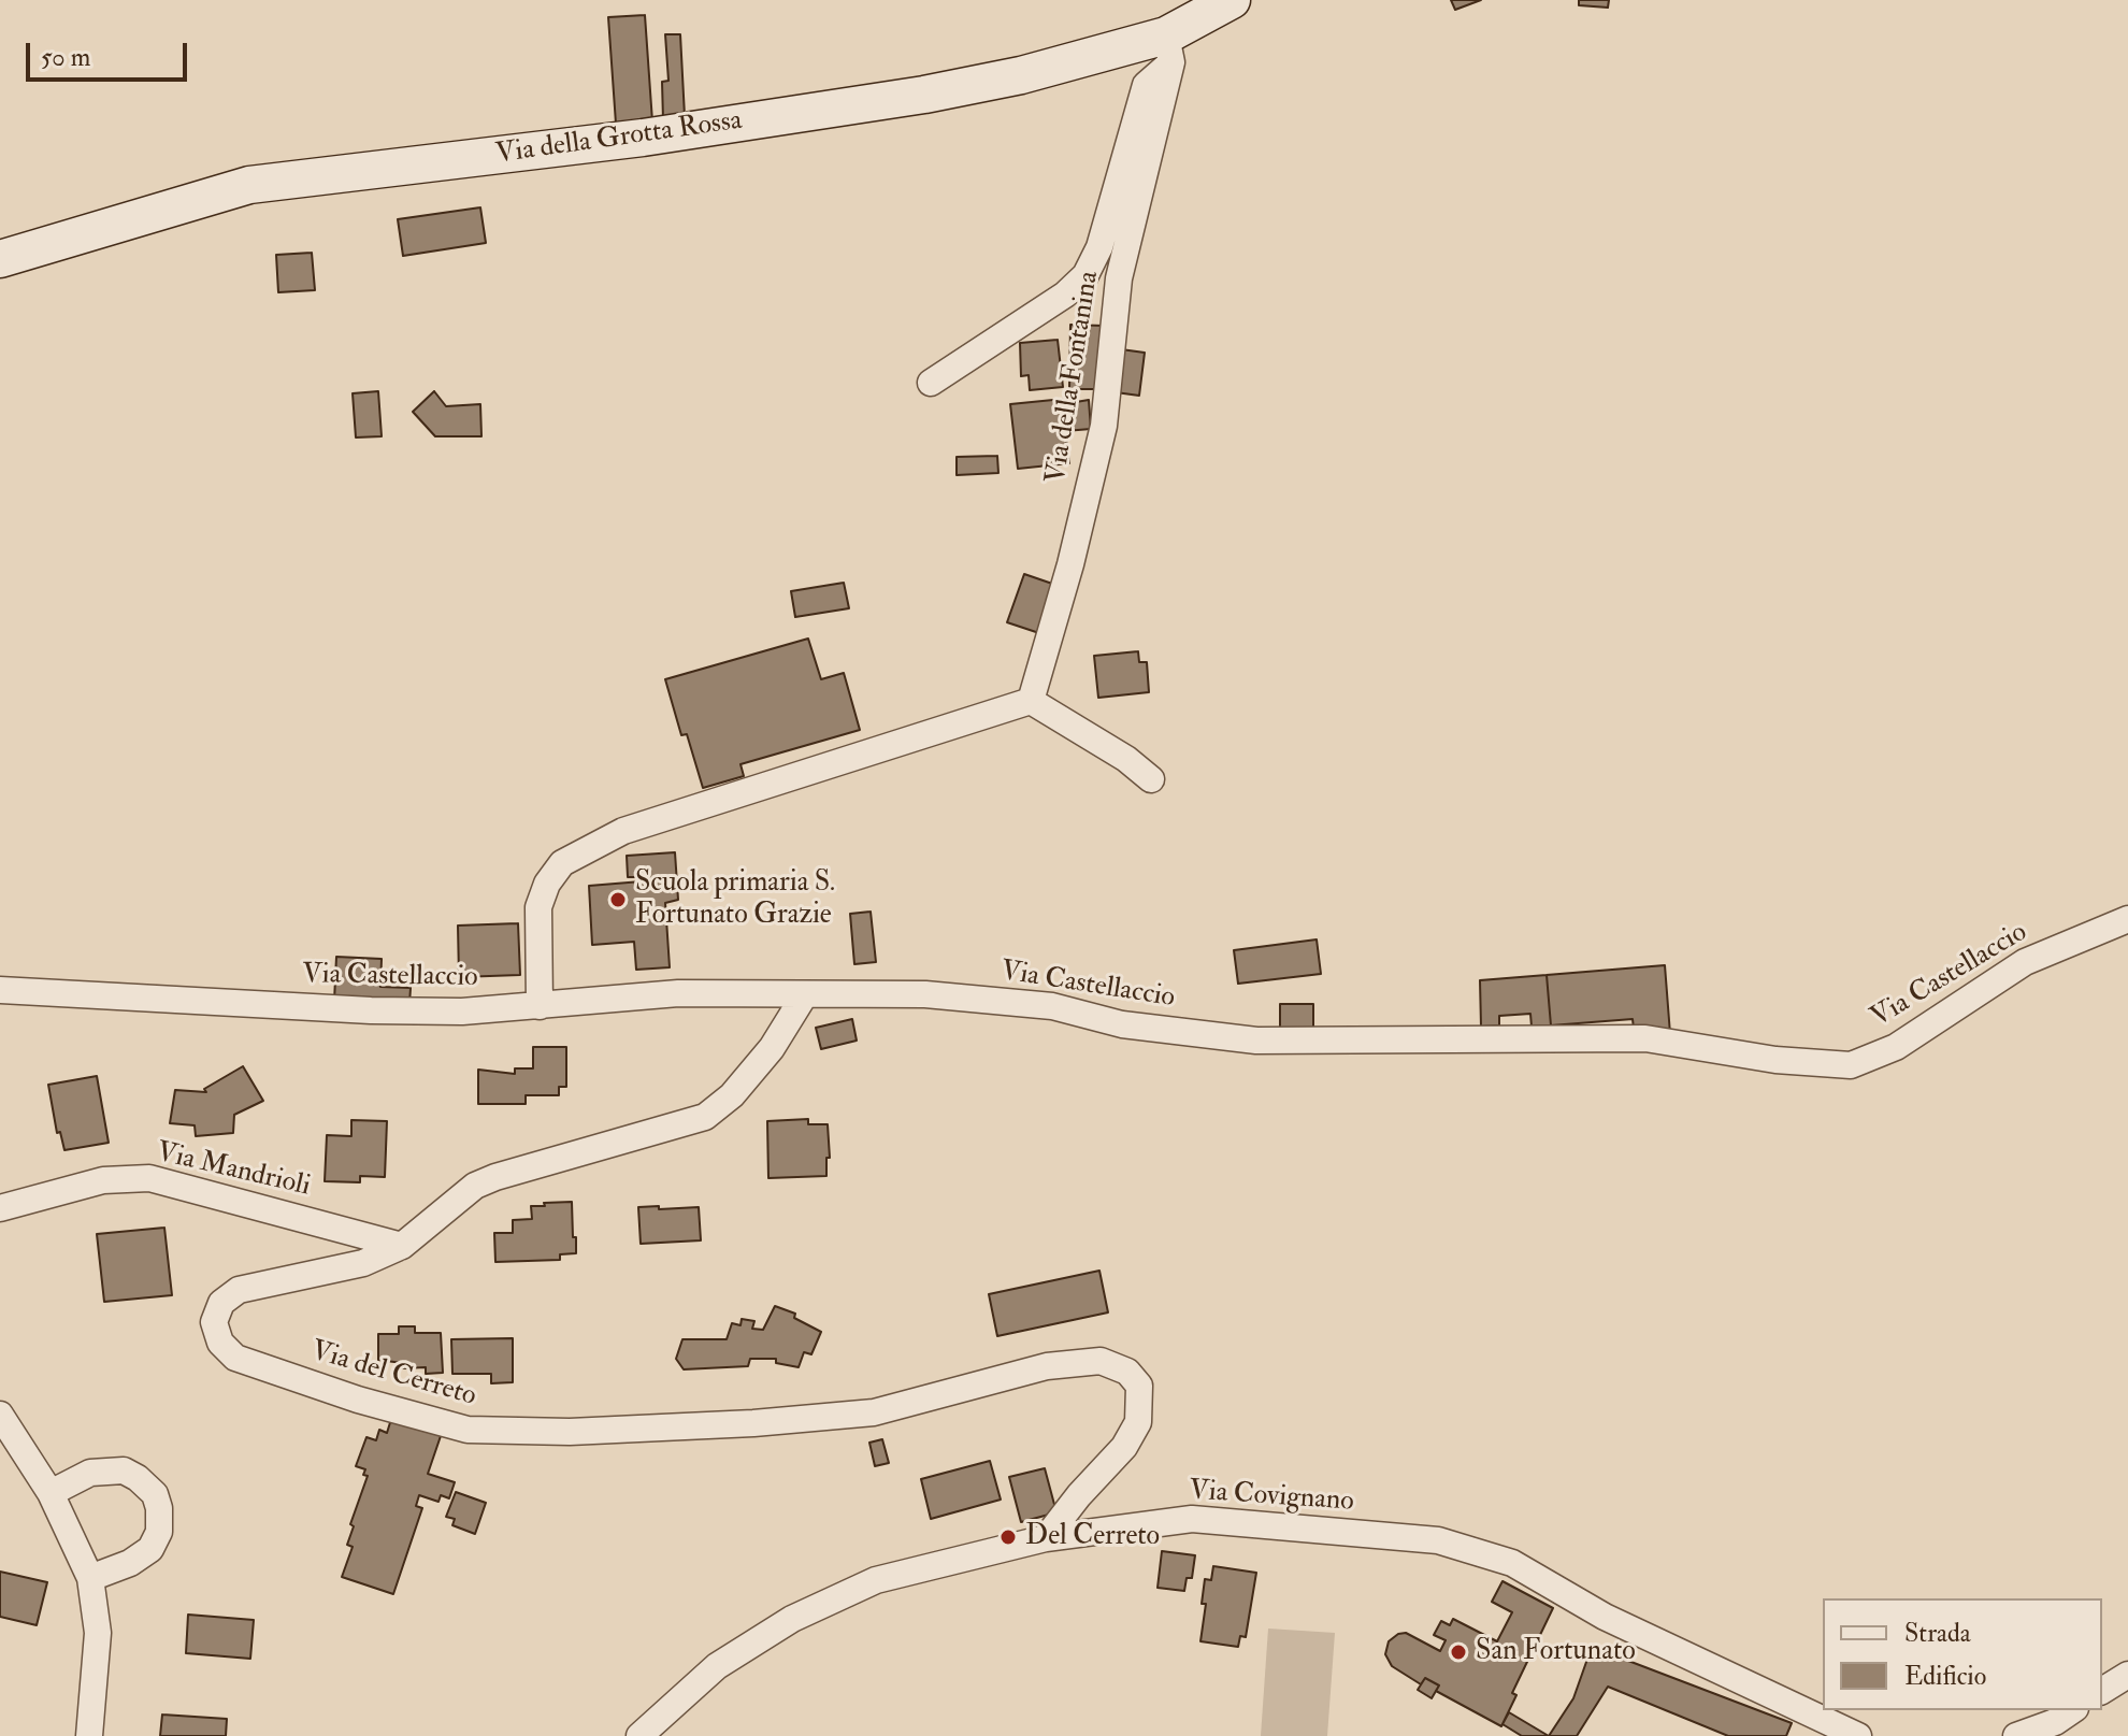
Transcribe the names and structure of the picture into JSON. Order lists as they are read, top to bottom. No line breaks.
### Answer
{"streets":{"street":["Via della Grotta Rossa","Via della Fontanina","Via Castellaccio","Via Mandrioli","Via del Cerreto","Via Covignano"]},"crossings":[["Via della Grotta Rossa","Via della Fontanina"],["Via Castellaccio","Via del Cerreto"],["Via Mandrioli","Via del Cerreto"],["Via del Cerreto","Via Covignano"]],"places":["Scuola primaria S. Fortunato Grazie","Del Cerreto","San Fortunato"],"legend":["Strada","Edificio"],"scale_bar":"50 m"}
